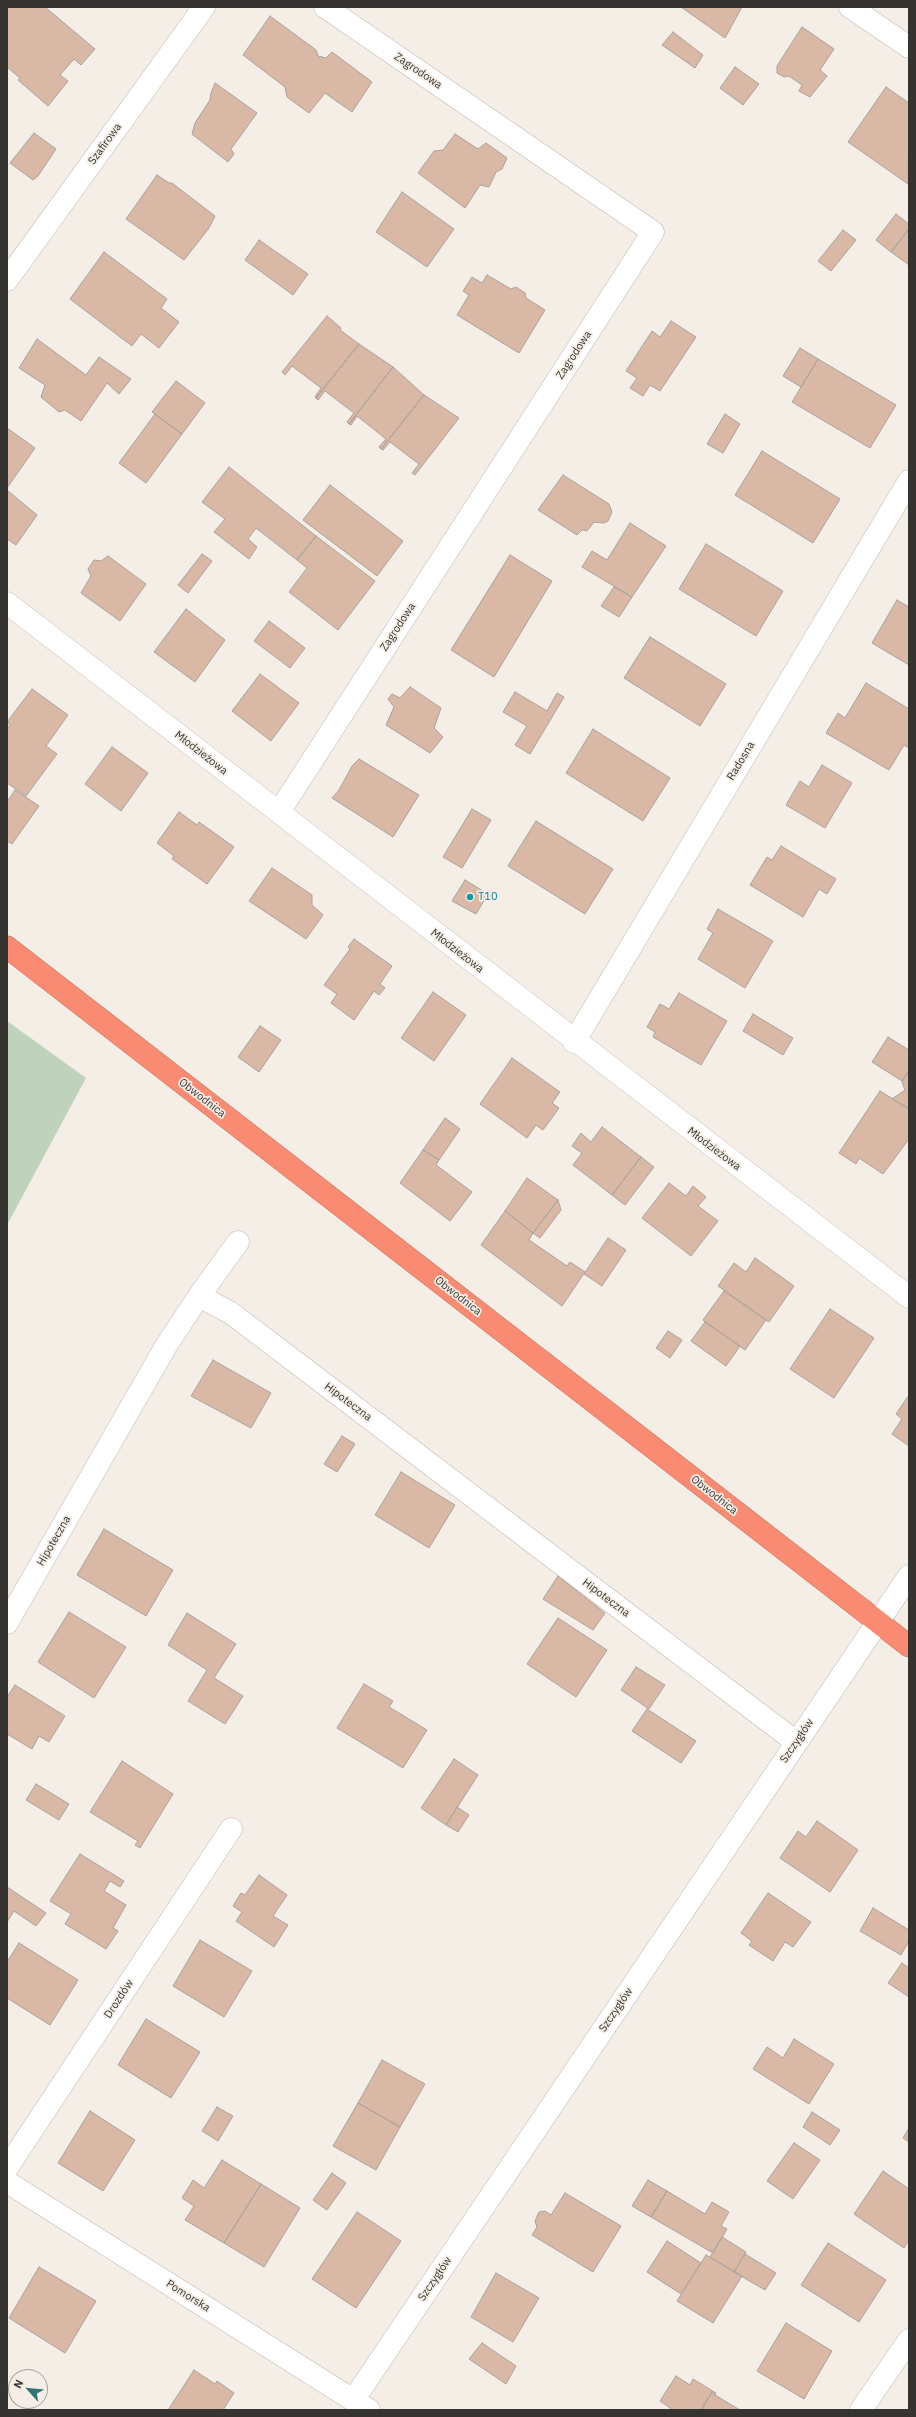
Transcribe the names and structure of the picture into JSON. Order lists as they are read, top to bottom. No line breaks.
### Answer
{"streets":{"highway":["Obwodnica"],"street":["Zagrodowa","Szafirowa","Młodzieżowa","Radosna","Hipoteczna","Szczygłów","Drozdów","Pomorska"]},"crossings":[["Zagrodowa","Młodzieżowa"],["Młodzieżowa","Radosna"],["Obwodnica","Szczygłów"],["Hipoteczna","Szczygłów"],["Szczygłów","Pomorska"]],"places":["T10"],"north":"top left"}
